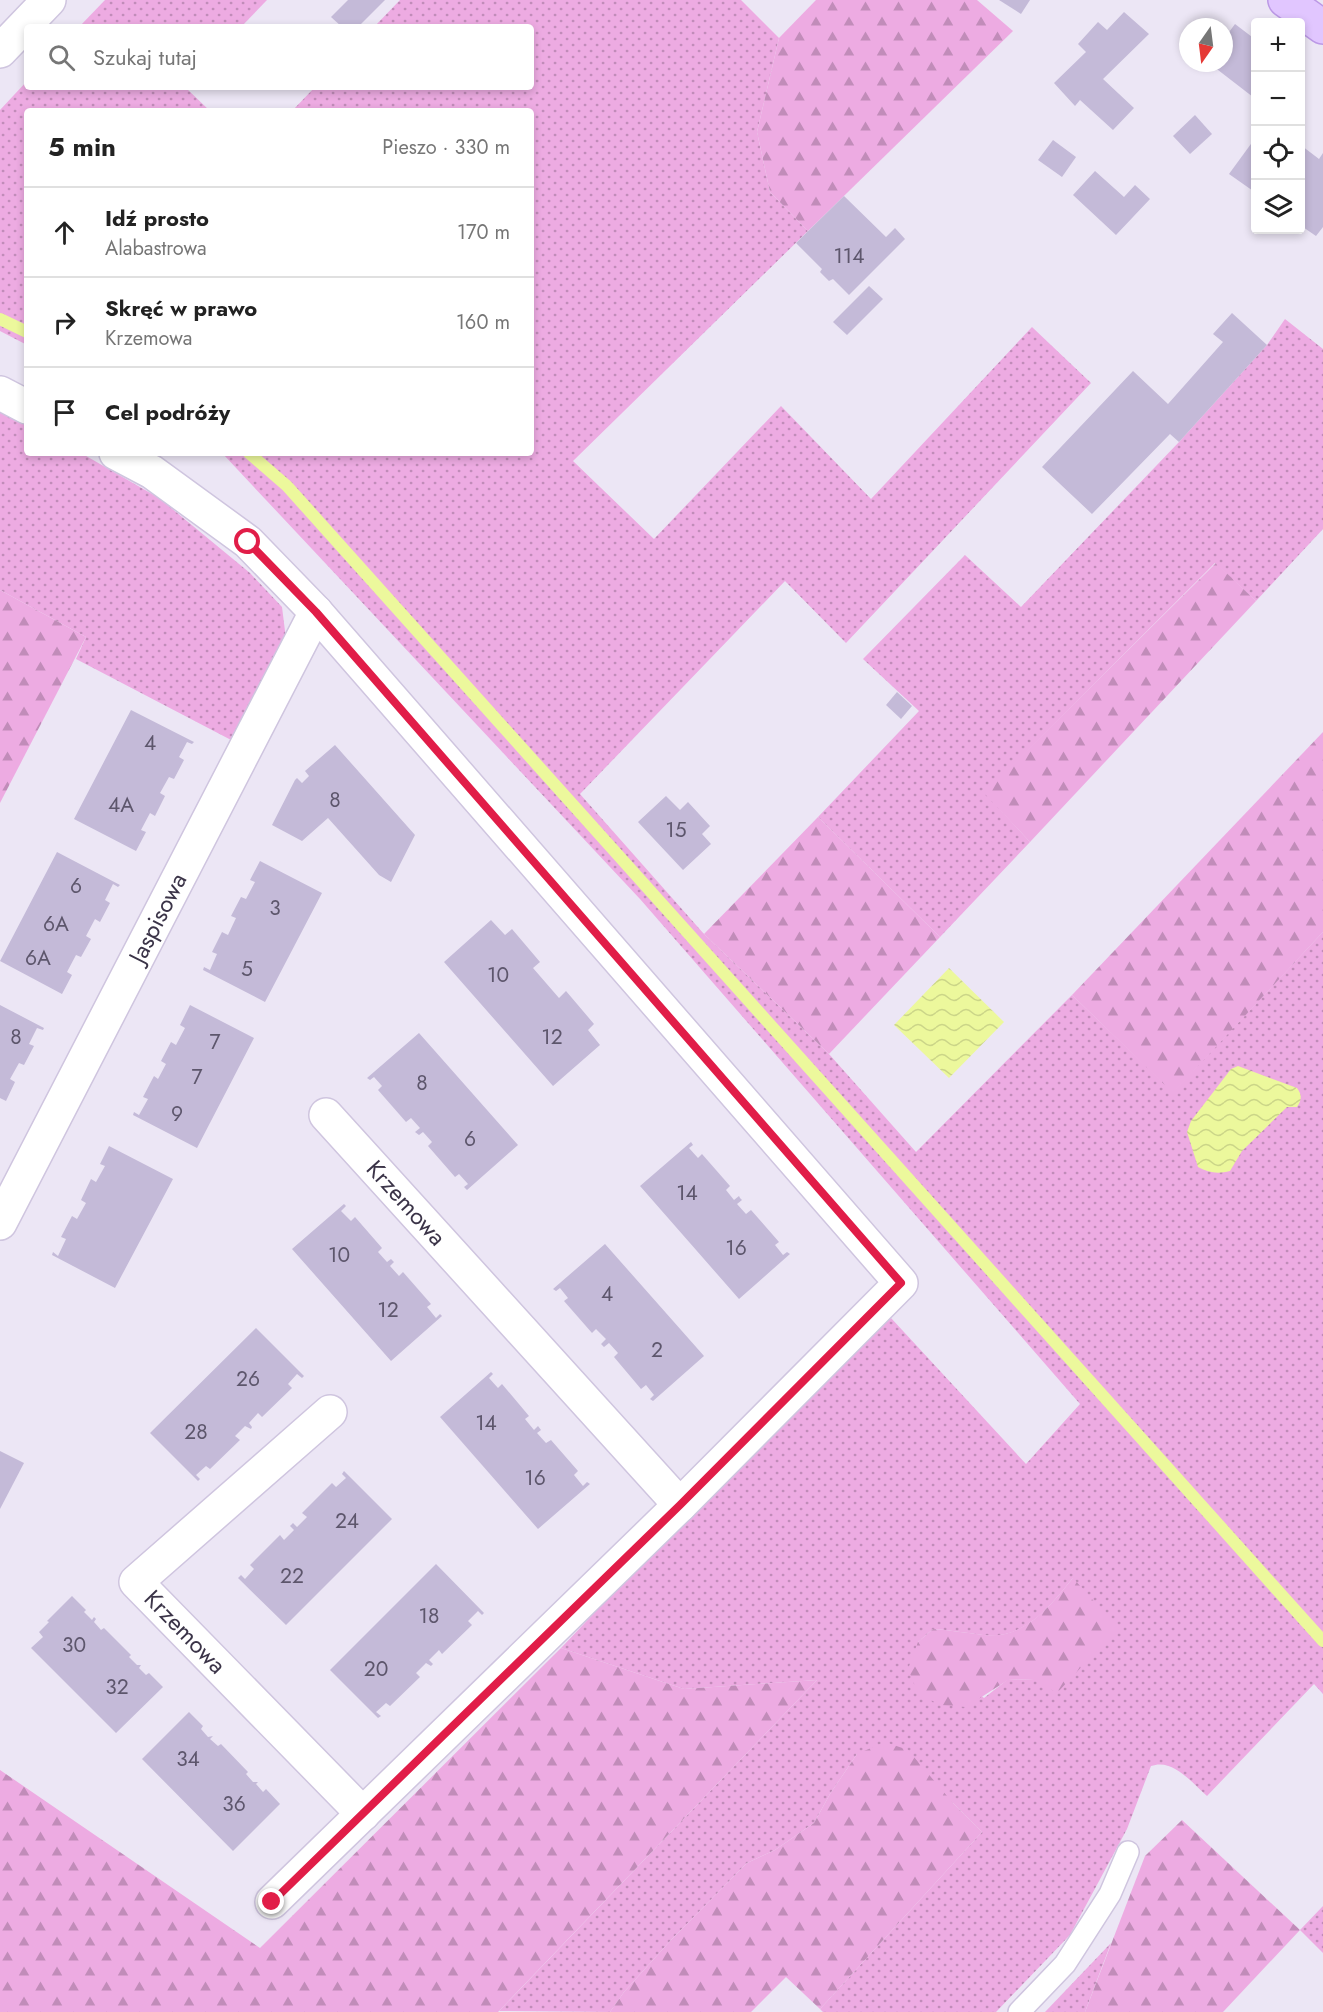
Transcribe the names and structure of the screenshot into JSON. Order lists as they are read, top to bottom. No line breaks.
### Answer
{"streets":{"street":["Jaspisowa","Krzemowa"]},"house_numbers":["114","4","8","4A","15","6","3","6A","6A","5","10","8","12","7","7","8","9","6","14","16","10","4","12","2","26","14","28","16","24","22","18","30","20","32","34","36"],"north":"bottom","page":{"map_buttons":["+","−"],"search":"Szukaj tutaj","heading":["5 min","Pieszo · 330 m"],"list":[["Idź prosto","Alabastrowa","170 m"],["Skręć w prawo","Krzemowa","160 m"],"Cel podróży"]}}
